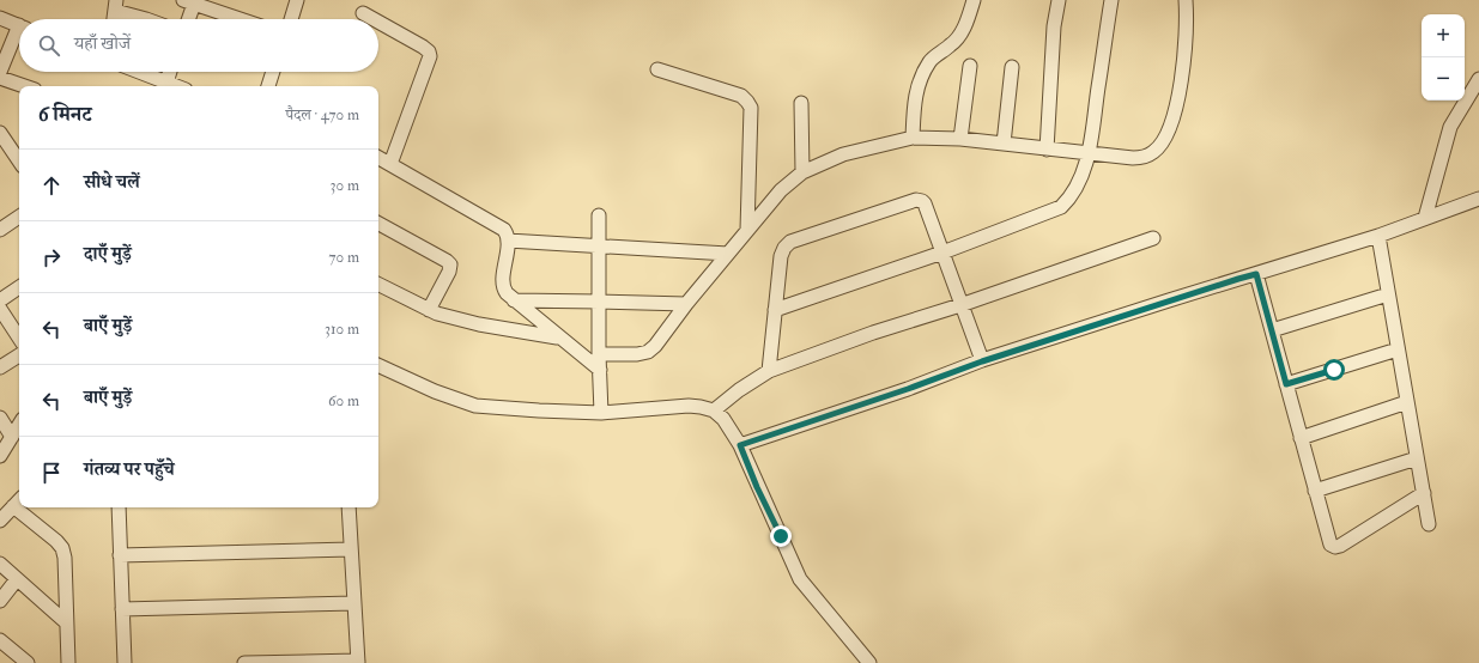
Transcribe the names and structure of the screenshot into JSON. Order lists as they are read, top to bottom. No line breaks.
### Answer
{"page":{"map_buttons":["+","−"],"search":"यहाँ खोजें","heading":["6 मिनट","पैदल · 470 m"],"list":[["सीधे चलें","30 m"],["दाएँ मुड़ें","70 m"],["बाएँ मुड़ें","310 m"],["बाएँ मुड़ें","60 m"],"गंतव्य पर पहुँचे"]}}
